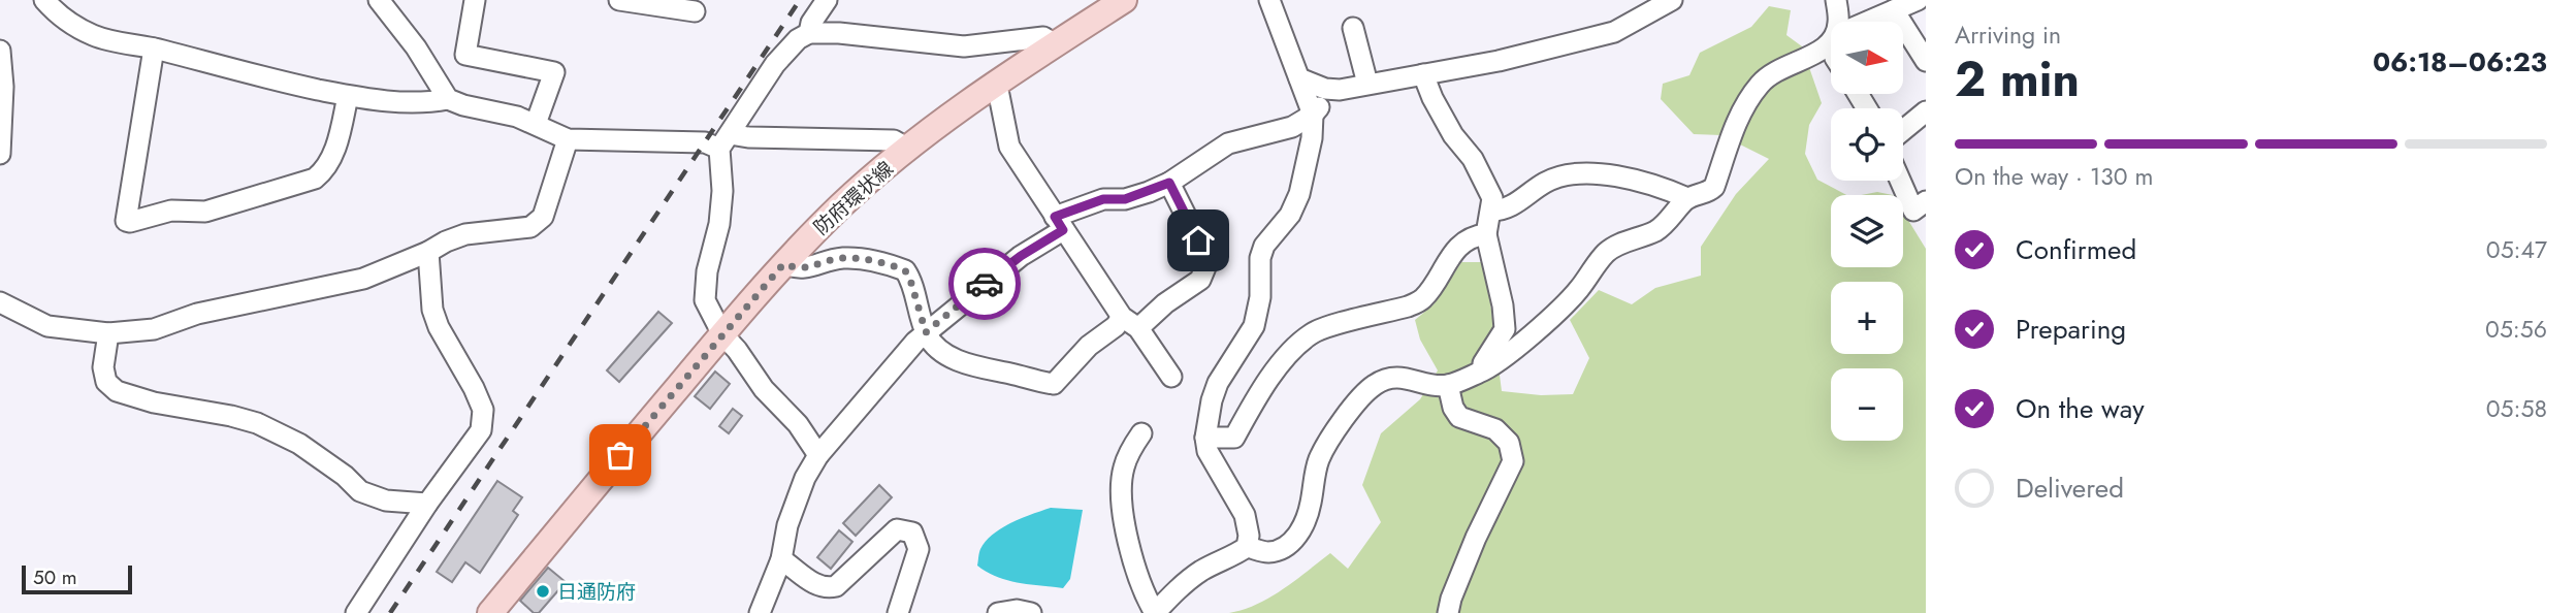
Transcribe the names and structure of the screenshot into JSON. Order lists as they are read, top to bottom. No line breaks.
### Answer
{"streets":{"main road":["防府環状線"]},"places":["日通防府"],"scale_bar":"50 m","north":"right","page":{"heading":["2 min","Arriving in","06:18–06:23"],"map_buttons":["+","−"],"bar":"On the way · 130 m","list":[["Confirmed","05:47"],["Preparing","05:56"],["On the way","05:58"],"Delivered"],"scale":"50 m"}}
